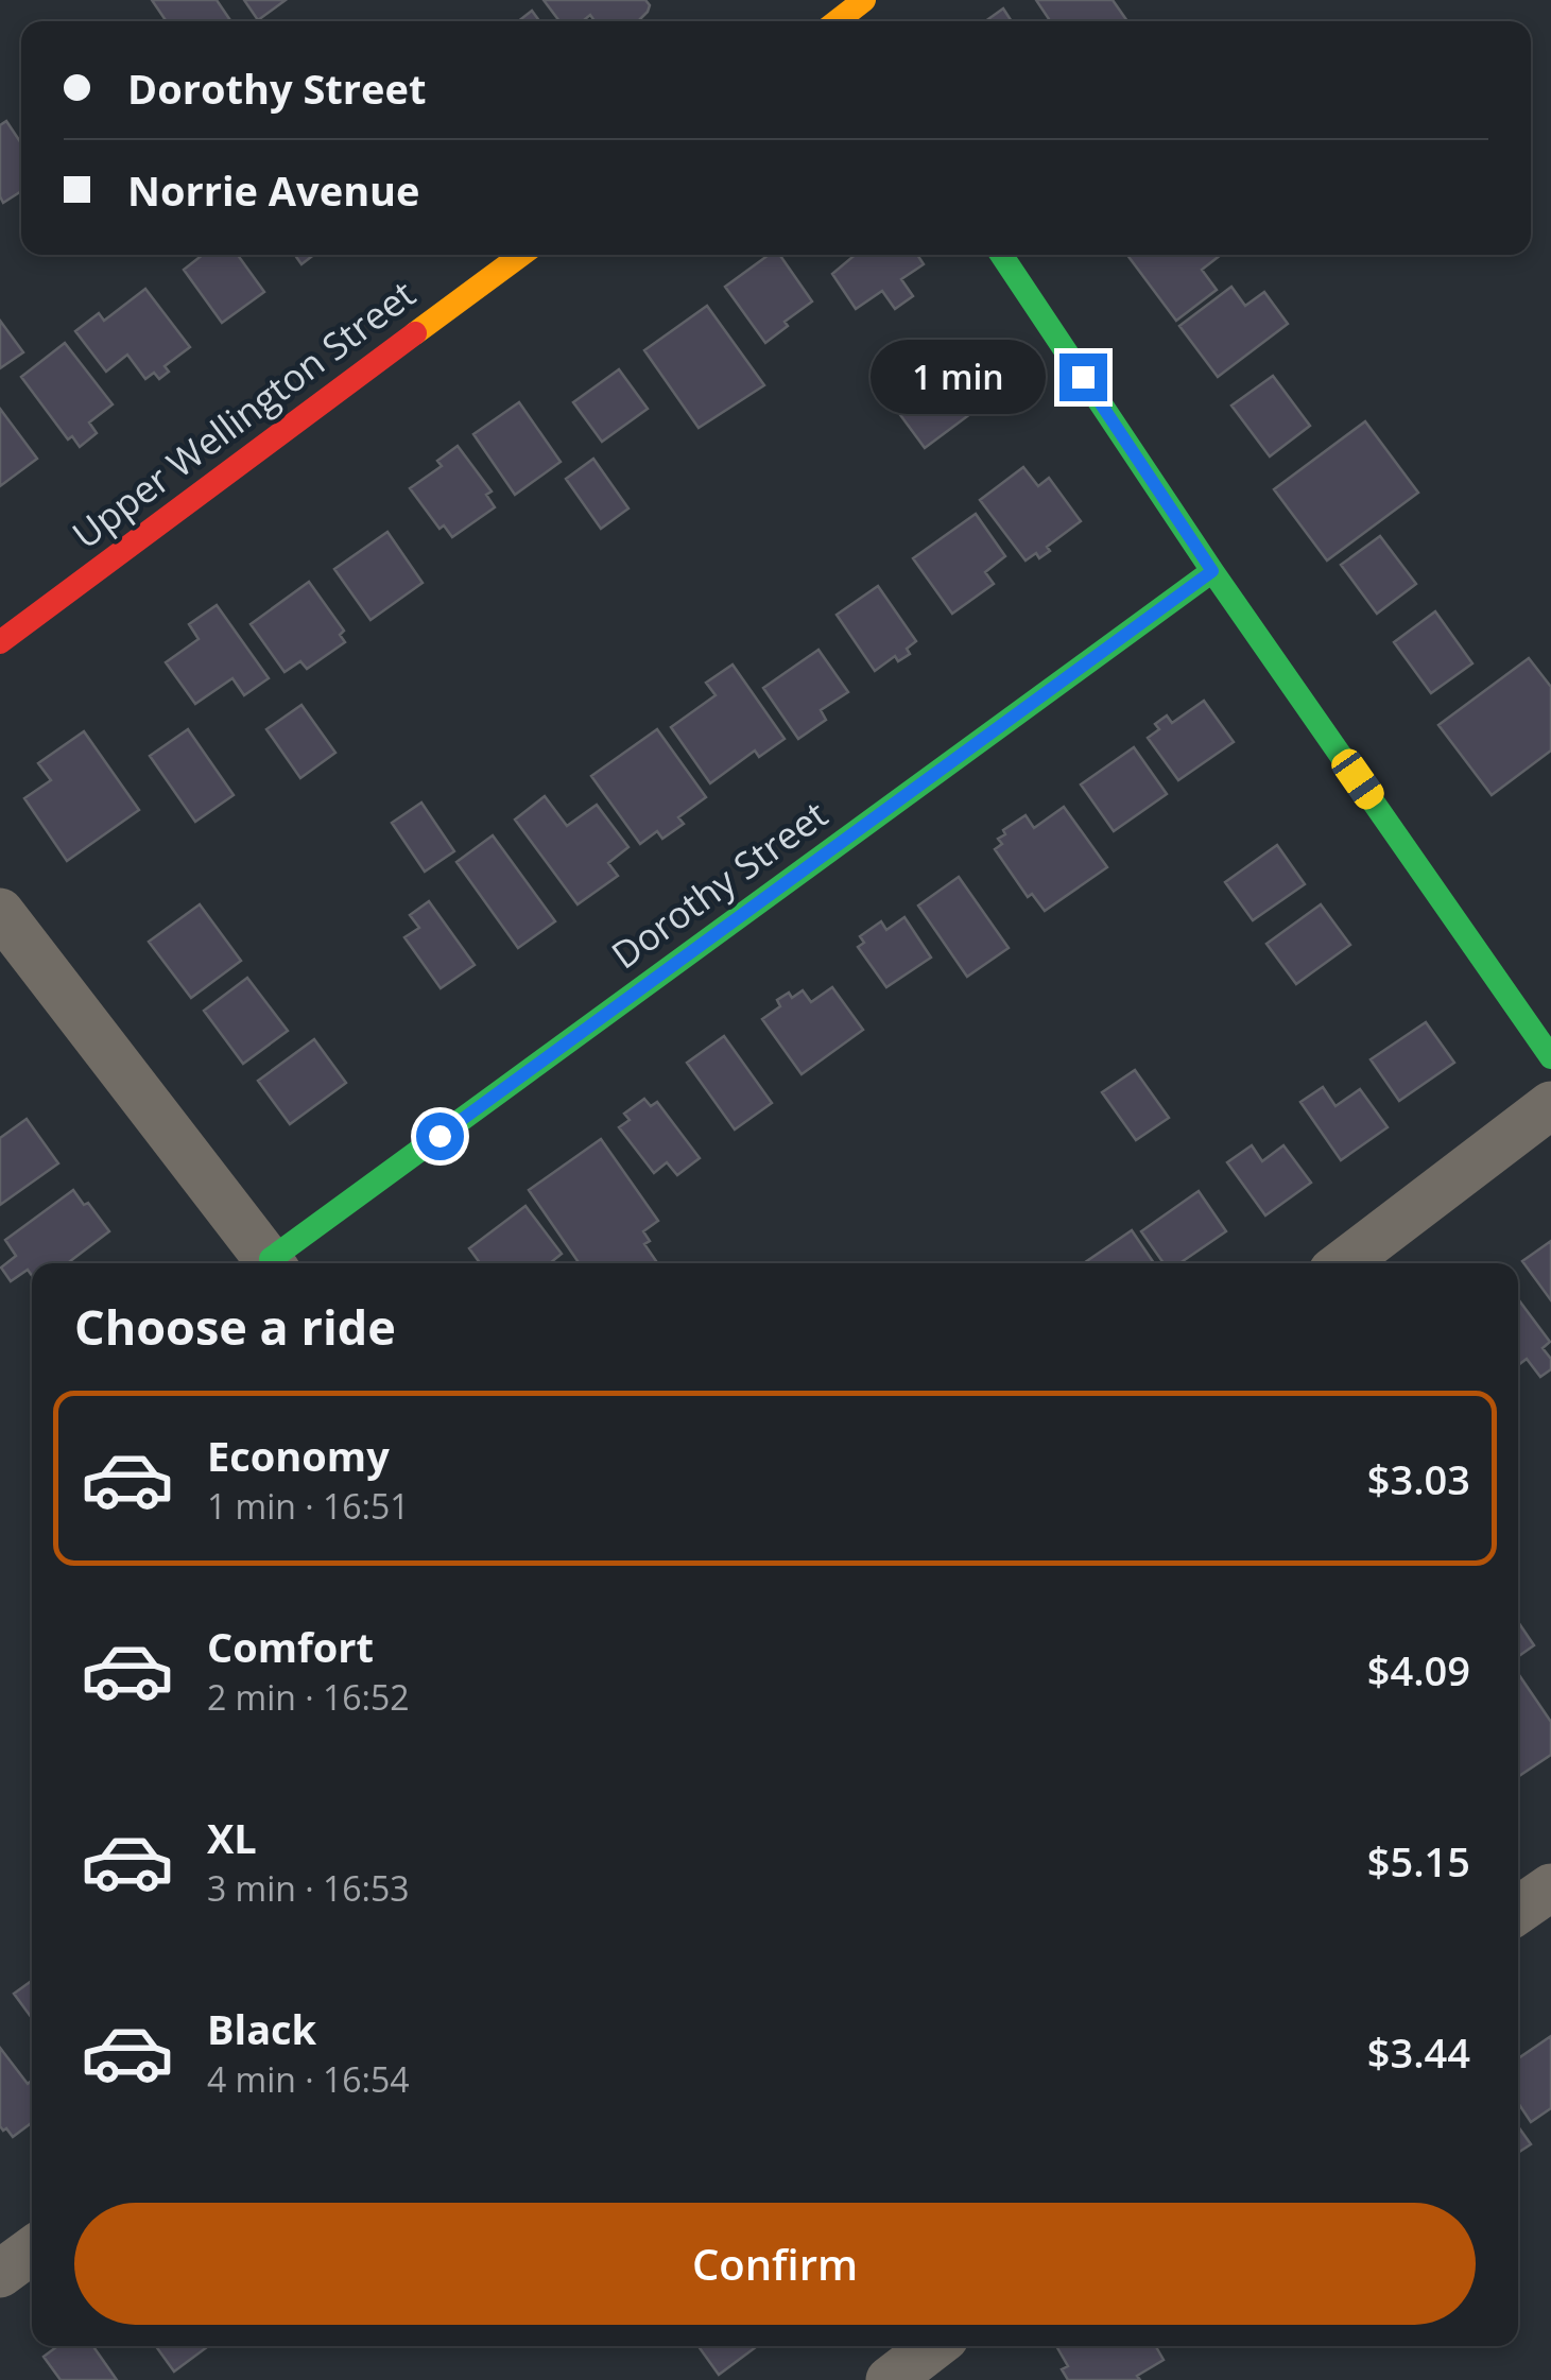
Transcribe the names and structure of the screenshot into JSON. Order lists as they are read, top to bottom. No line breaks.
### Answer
{"streets":{"street":["Upper Wellington Street","Dorothy Street"]},"page":{"banner":["Dorothy Street","Norrie Avenue"],"bubble":"1 min","heading":"Choose a ride","list":[{"name":"Economy","note":"1 min · 16:51","value":"$3.03"},{"name":"Comfort","note":"2 min · 16:52","value":"$4.09"},{"name":"XL","note":"3 min · 16:53","value":"$5.15"},{"name":"Black","note":"4 min · 16:54","value":"$3.44"}],"buttons":"Confirm"}}
